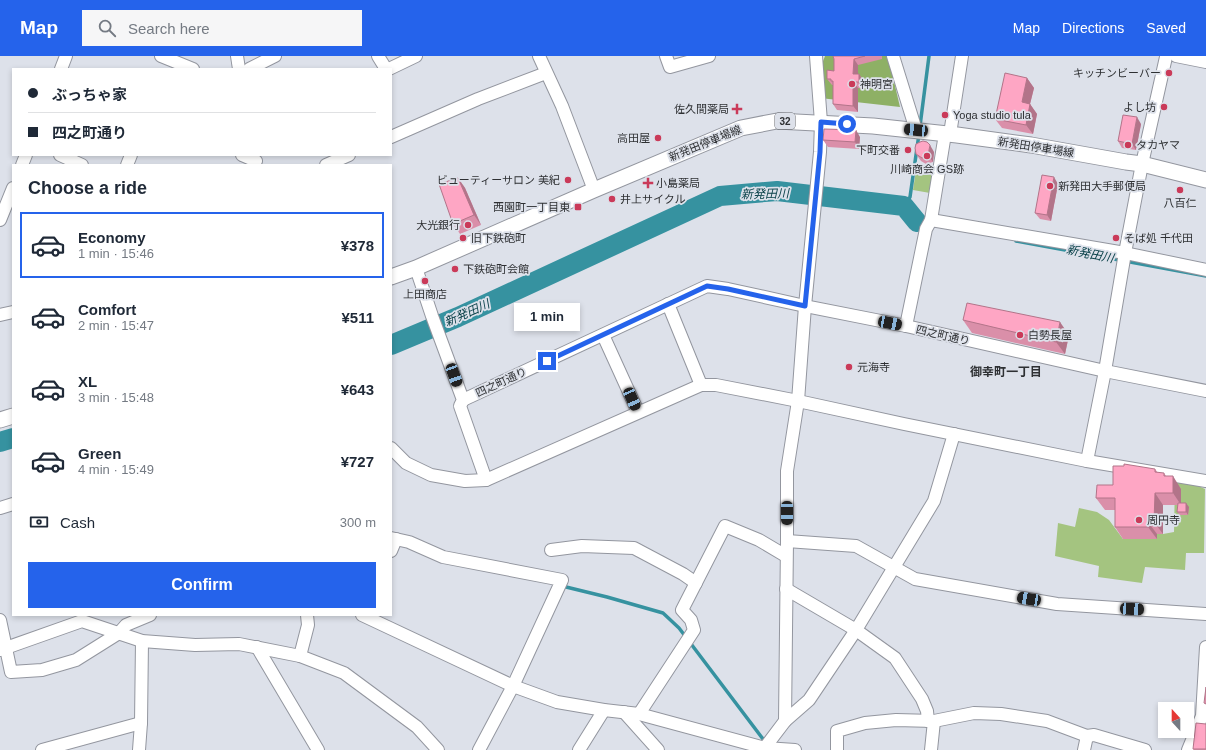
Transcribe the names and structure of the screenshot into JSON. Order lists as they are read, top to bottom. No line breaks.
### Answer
{"streets":{"main road":["32","新発田停車場線"],"street":["四之町通り"]},"districts":["御幸町一丁目"],"water":["新発田川"],"places":{"other":["キッチンビーバー","神明宮","よし坊","Yoga studio tula","高田屋","タカヤマ","下町交番","川崎商会 GS跡","ビューティーサロン 美紀","新発田大手郵便局","八百仁","井上サイクル","大光銀行","旧下鉄砲町","そば処 千代田","下鉄砲町会館","上田商店","白勢長屋","元海寺","周円寺"],"health":["佐久間薬局","小島薬局"],"transit":["西園町一丁目東"]},"north":"top","page":{"header":"Map","search":"Search here","nav":["Map","Directions","Saved"],"banner":["ぶっちゃ家","四之町通り"],"heading":"Choose a ride","list":[{"name":"Economy","note":"1 min · 15:46","value":"¥378"},{"name":"Comfort","note":"2 min · 15:47","value":"¥511"},{"name":"XL","note":"3 min · 15:48","value":"¥643"},{"name":"Green","note":"4 min · 15:49","value":"¥727"}],"bubble":"1 min","pay":["Cash","300 m"],"buttons":"Confirm"}}
